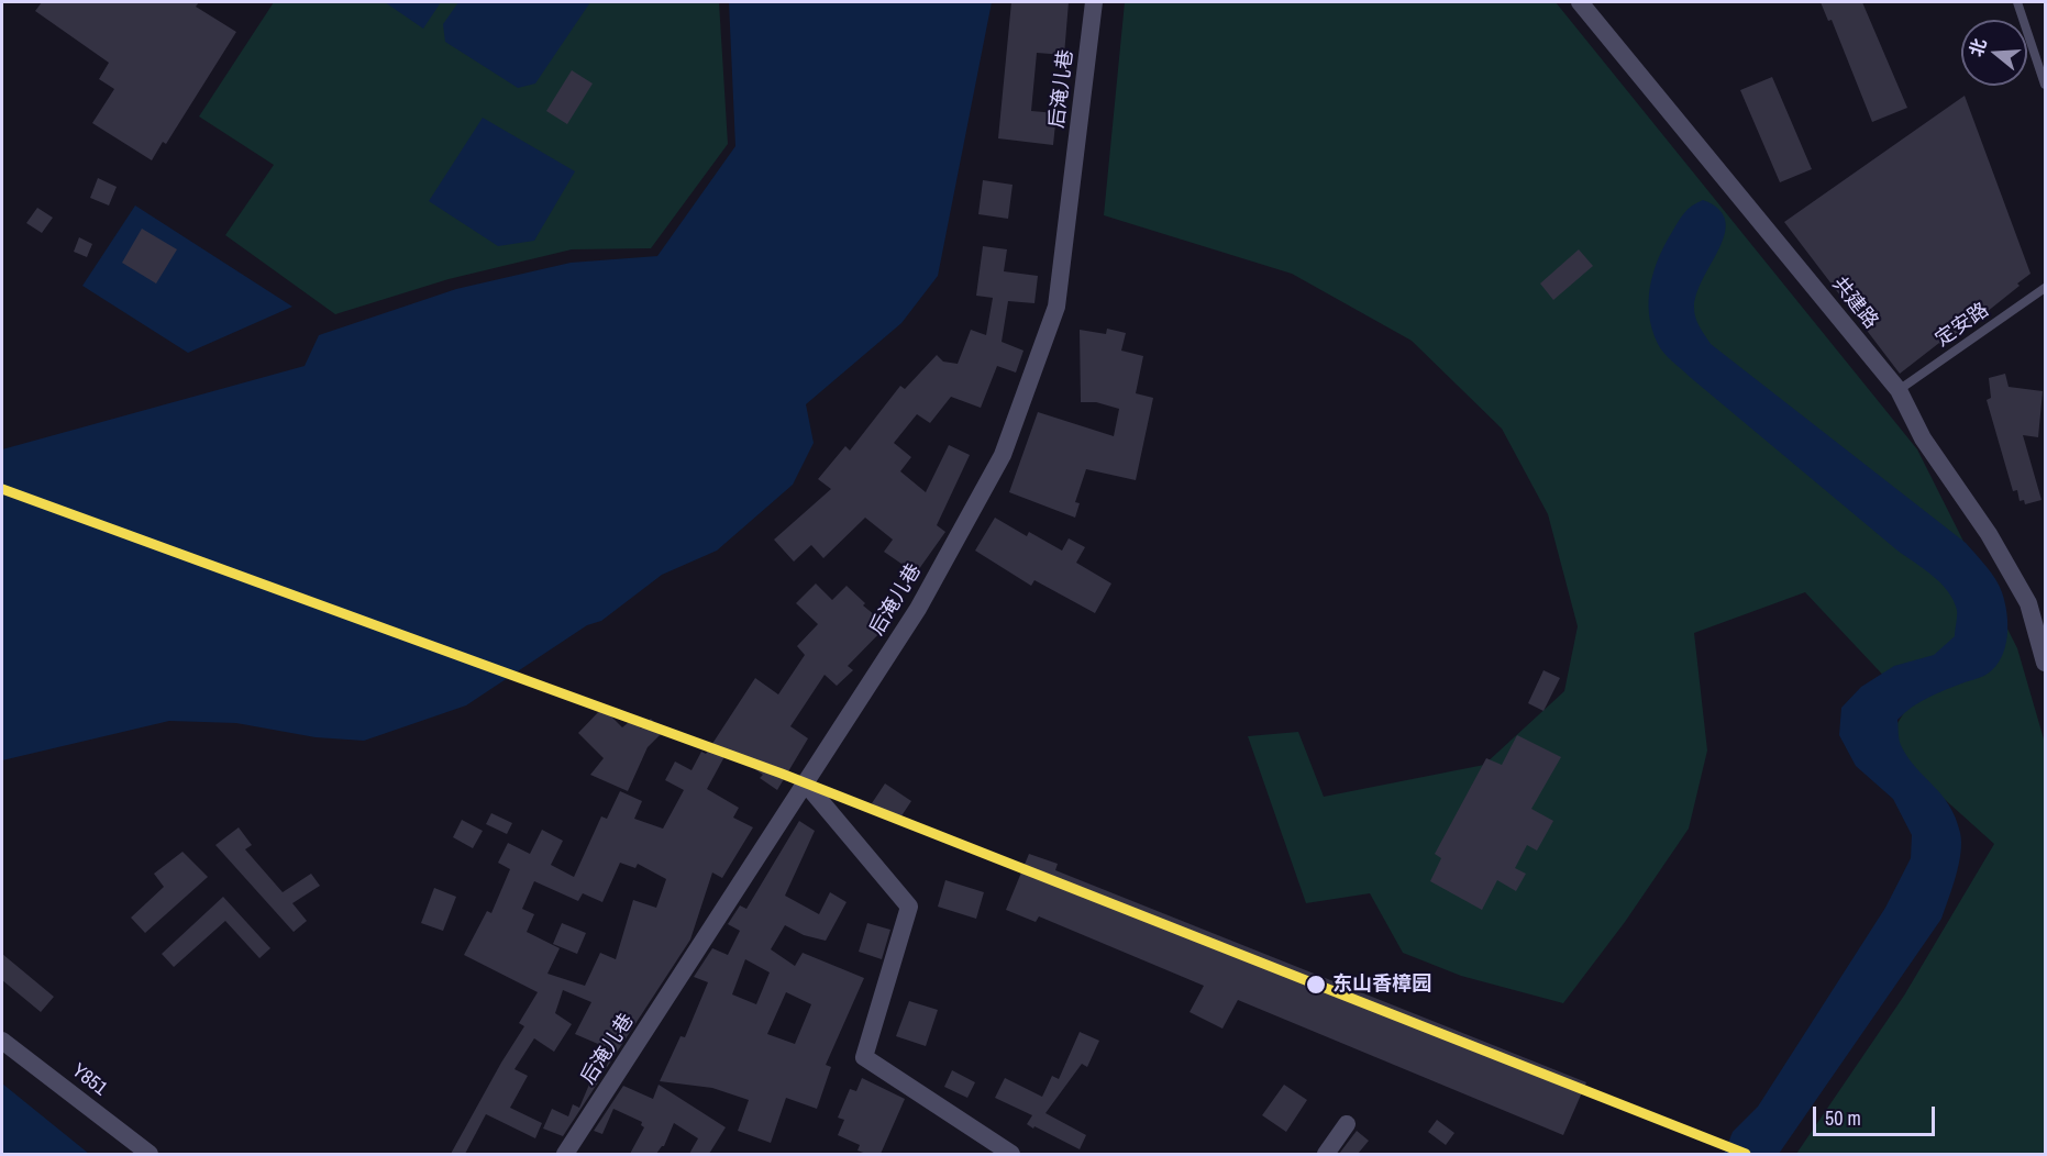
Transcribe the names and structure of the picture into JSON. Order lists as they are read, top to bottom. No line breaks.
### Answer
{"streets":{"street":["后淹儿巷","共建路","Y851"],"lane":["定安路"]},"crossings":[["共建路","定安路"]],"places":["东山香樟园"],"scale_bar":"50 m","north":"left"}
